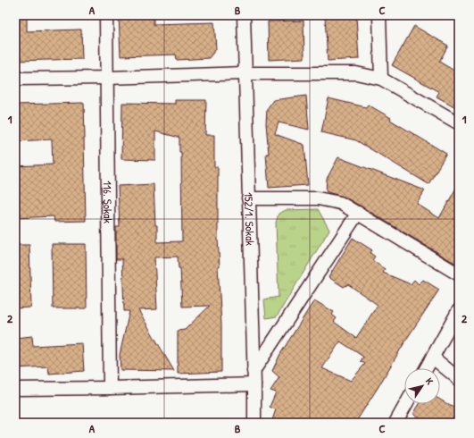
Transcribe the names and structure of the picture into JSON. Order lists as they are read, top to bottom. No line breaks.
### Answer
{"streets":{"street":["116. Sokak","152/1. Sokak"]},"north":"top right","grid":{"columns":["A","B","C"],"rows":["1","2"]}}
